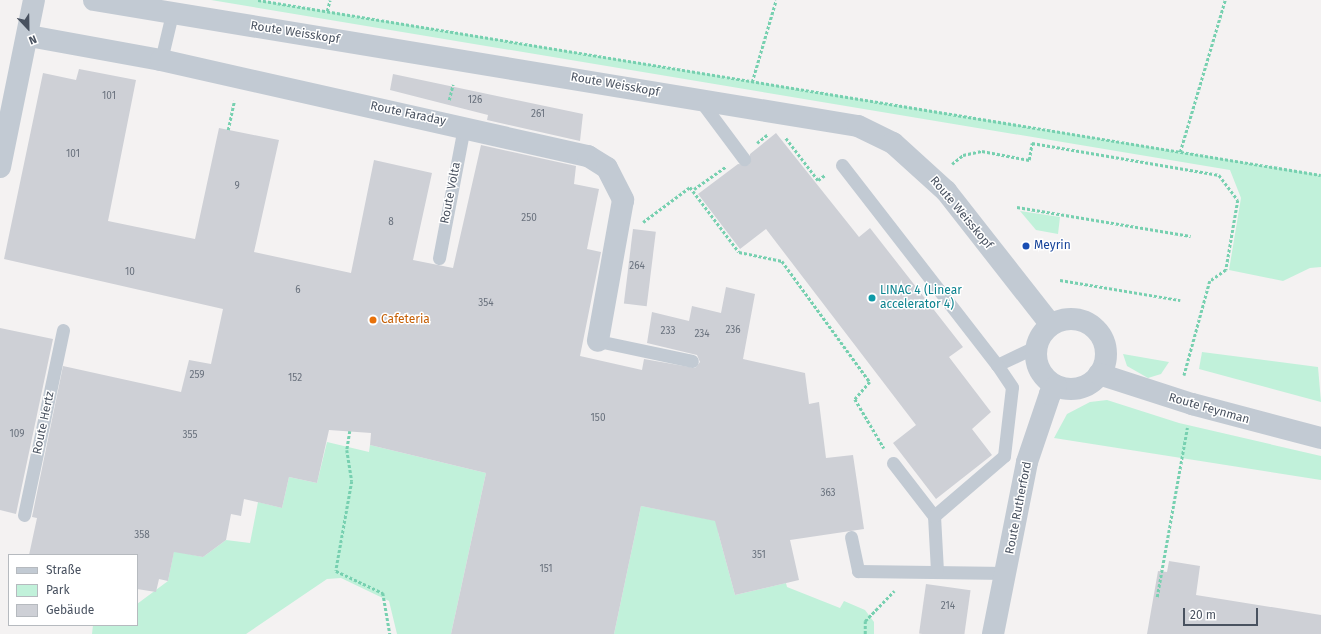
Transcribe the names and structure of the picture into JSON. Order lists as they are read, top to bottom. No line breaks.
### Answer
{"streets":{"street":["Route Weisskopf","Route Faraday","Route Feynman","Route Rutherford"],"lane":["Route Volta","Route Hertz"]},"crossings":[["Route Weisskopf","Route Feynman"],["Route Weisskopf","Route Rutherford"],["Route Faraday","Route Volta"],["Route Feynman","Route Rutherford"]],"places":["Meyrin","LINAC 4 (Linear accelerator 4)","Cafeteria"],"house_numbers":["101","126","261","101","9","250","8","264","10","6","354","236","233","234","259","152","150","109","355","363","358","351","151","214"],"legend":["Straße","Park","Gebäude"],"scale_bar":"20 m","north":"bottom"}
